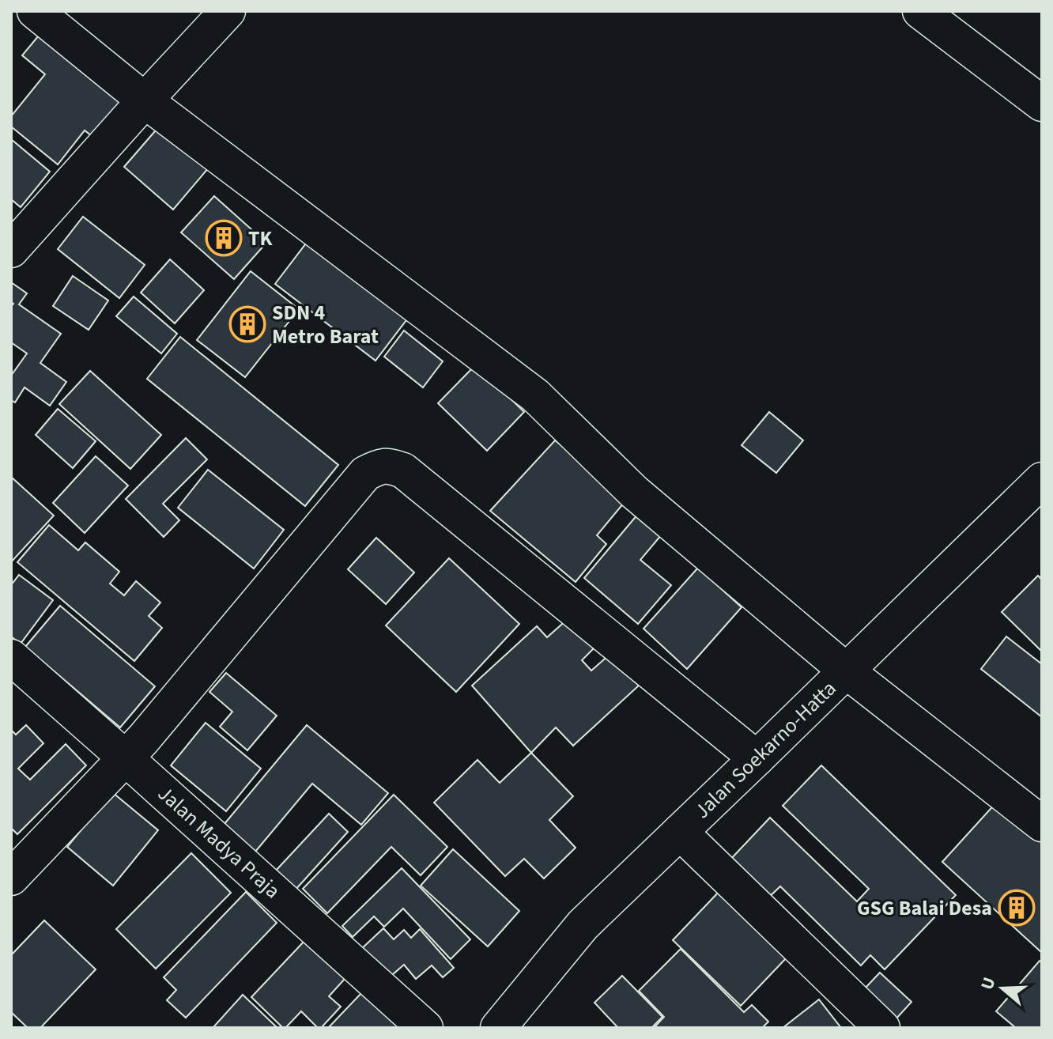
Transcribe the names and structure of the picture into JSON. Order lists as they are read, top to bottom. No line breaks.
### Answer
{"streets":{"street":["Jalan Soekarno-Hatta","Jalan Madya Praja"]},"places":{"building":["TK","SDN 4 Metro Barat","GSG Balai Desa"]},"north":"left"}
